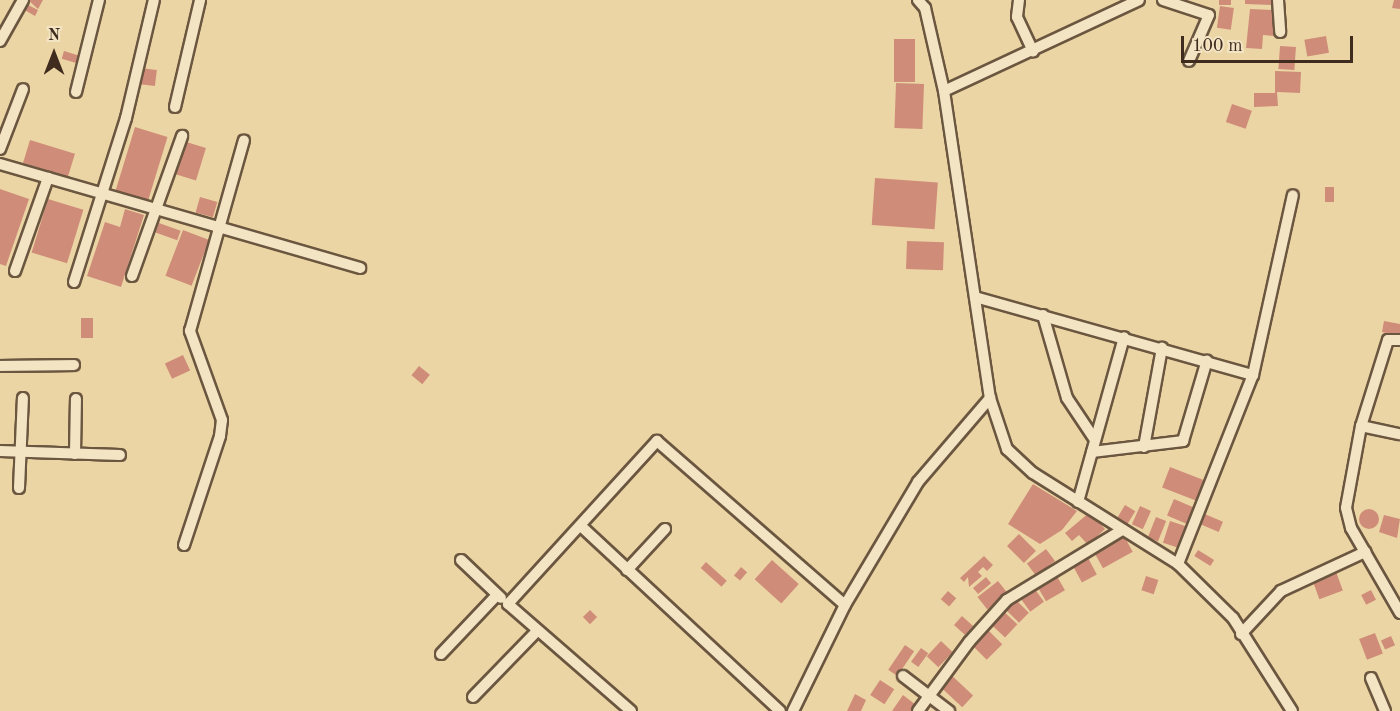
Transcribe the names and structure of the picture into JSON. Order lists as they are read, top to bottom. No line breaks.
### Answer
{"scale_bar":"100 m","north":"top"}
